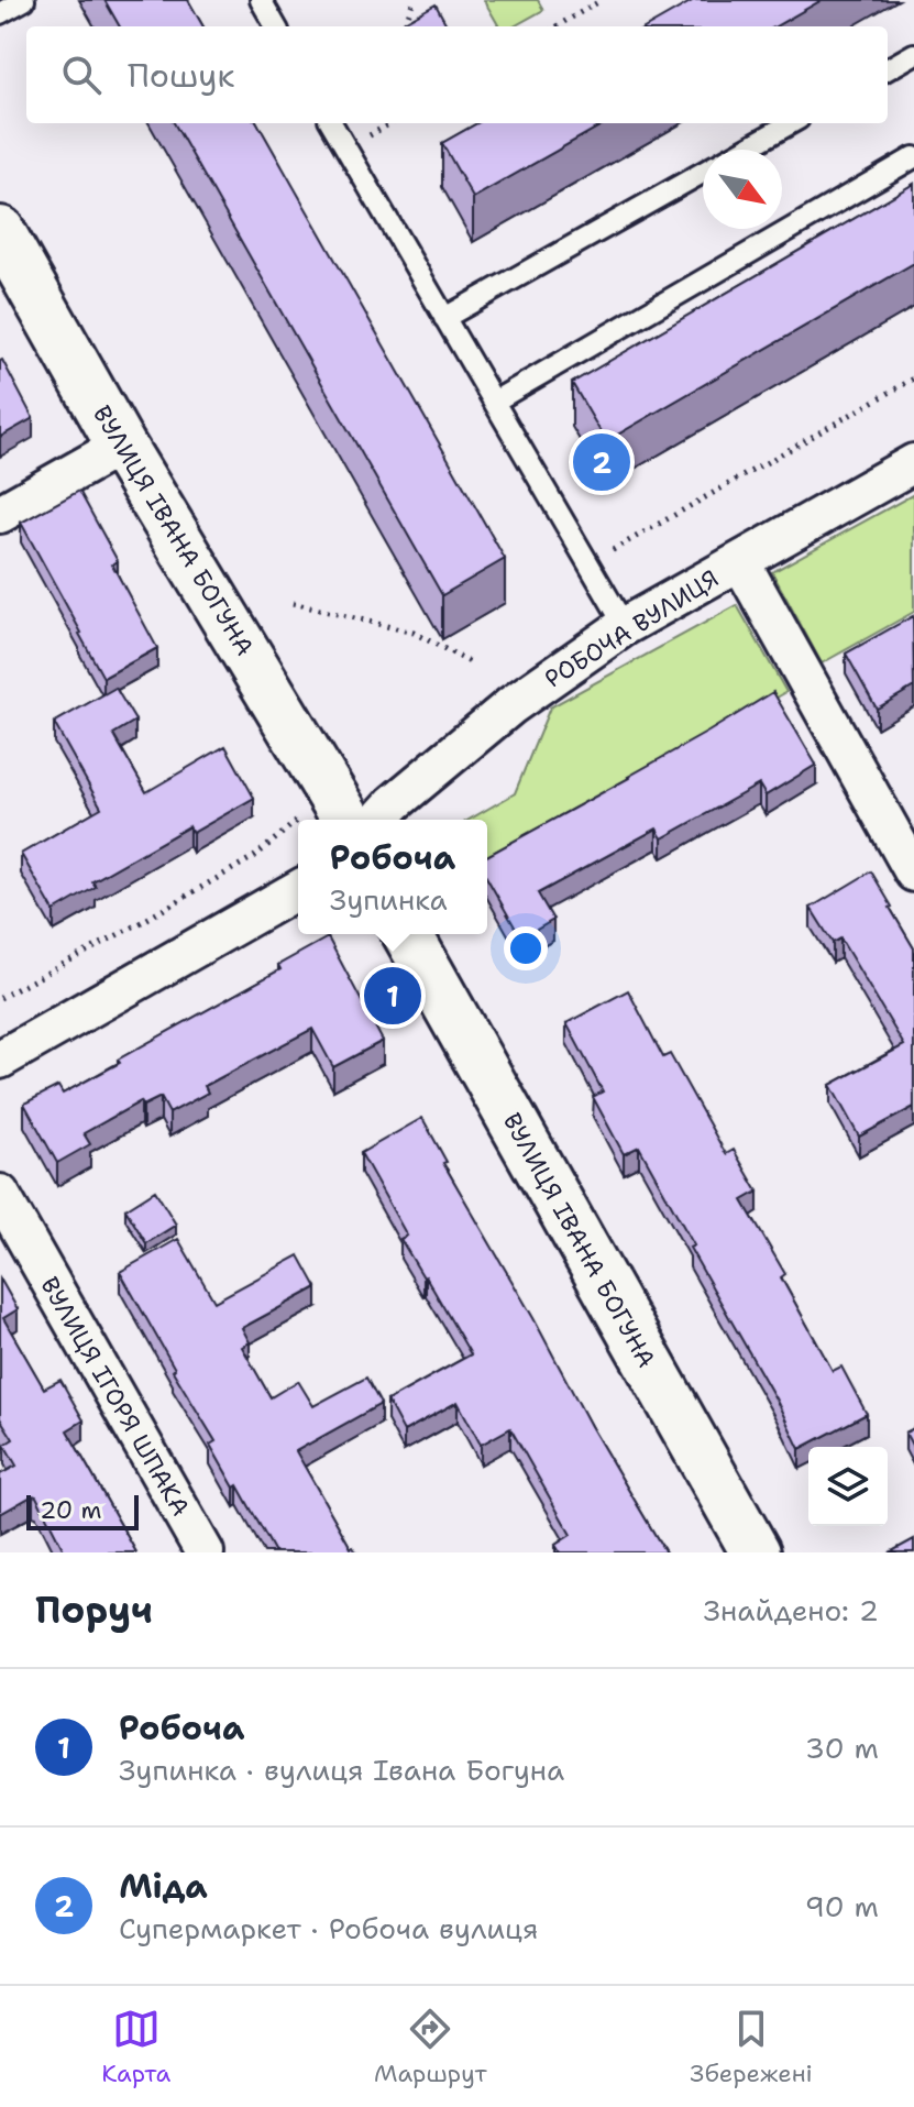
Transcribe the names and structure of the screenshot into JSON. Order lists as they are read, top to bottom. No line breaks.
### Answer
{"streets":{"street":["ВУЛИЦЯ ІВАНА БОГУНА","РОБОЧА ВУЛИЦЯ","ВУЛИЦЯ ІГОРЯ ШПАКА"]},"scale_bar":"20 m","north":"bottom right","page":{"search":"Пошук","pins":["2","1"],"popup":["Робоча","Зупинка"],"scale":"20 m","heading":["Поруч","Знайдено: 2"],"list":[{"mark":"1","name":"Робоча","note":"Зупинка · вулиця Івана Богуна","value":"30 m"},{"mark":"2","name":"Міда","note":"Супермаркет · Робоча вулиця","value":"90 m"}],"nav":["Карта","Маршрут","Збережені"]}}
